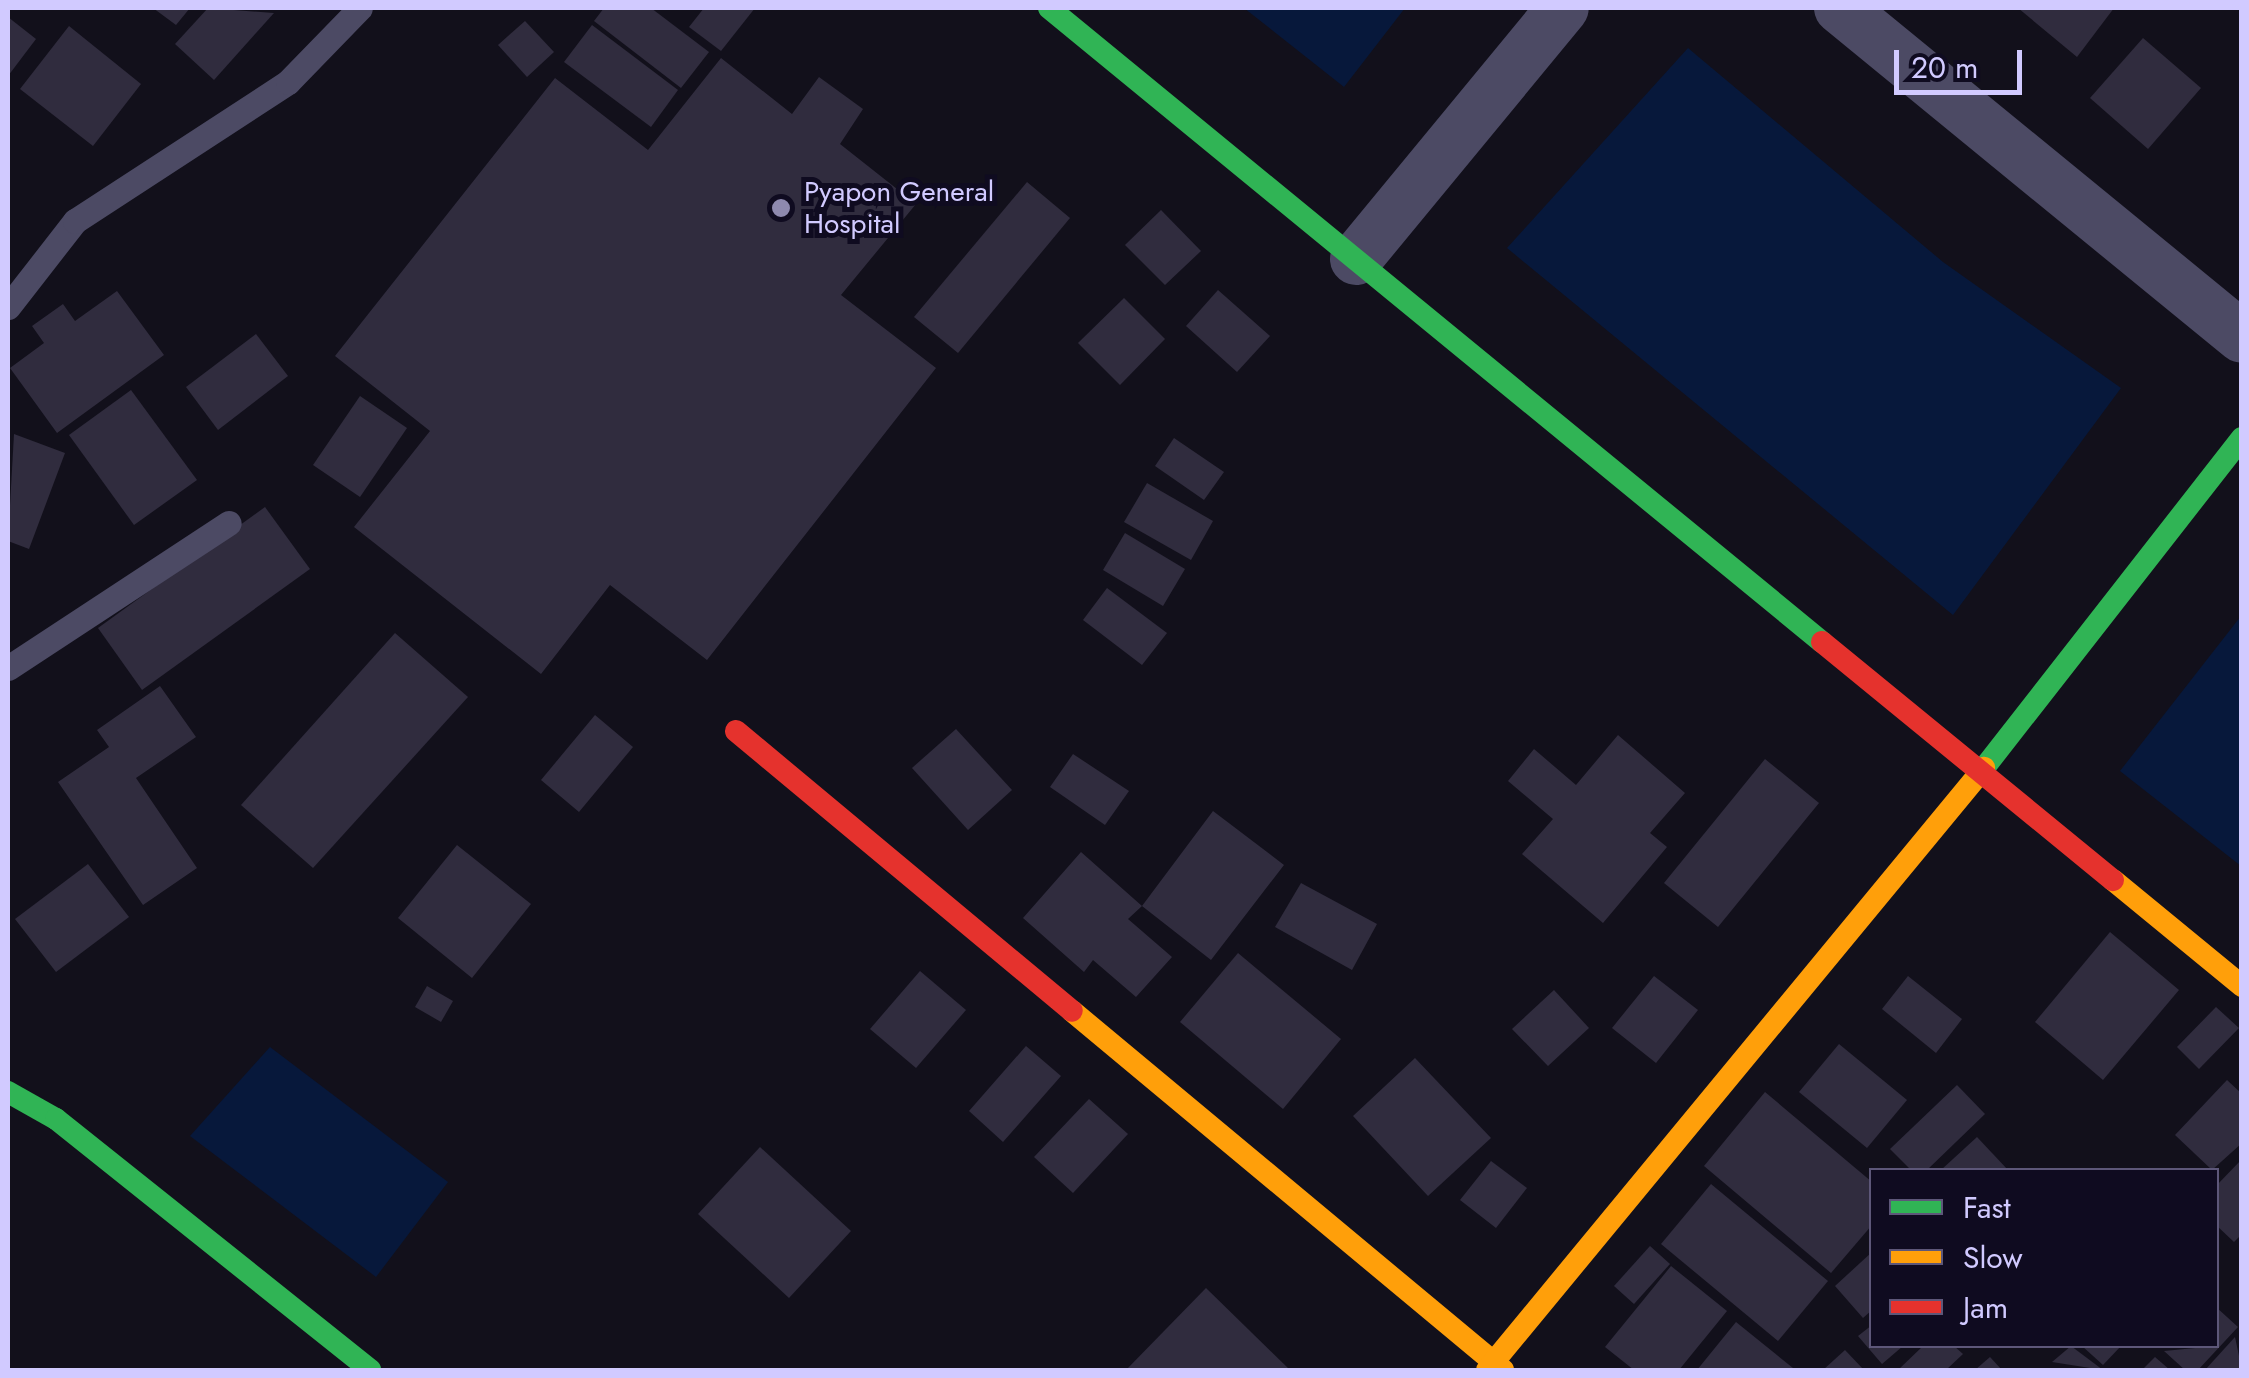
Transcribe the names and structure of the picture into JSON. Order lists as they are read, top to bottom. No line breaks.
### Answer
{"places":["Pyapon General Hospital"],"legend":["Fast","Slow","Jam"],"scale_bar":"20 m"}
